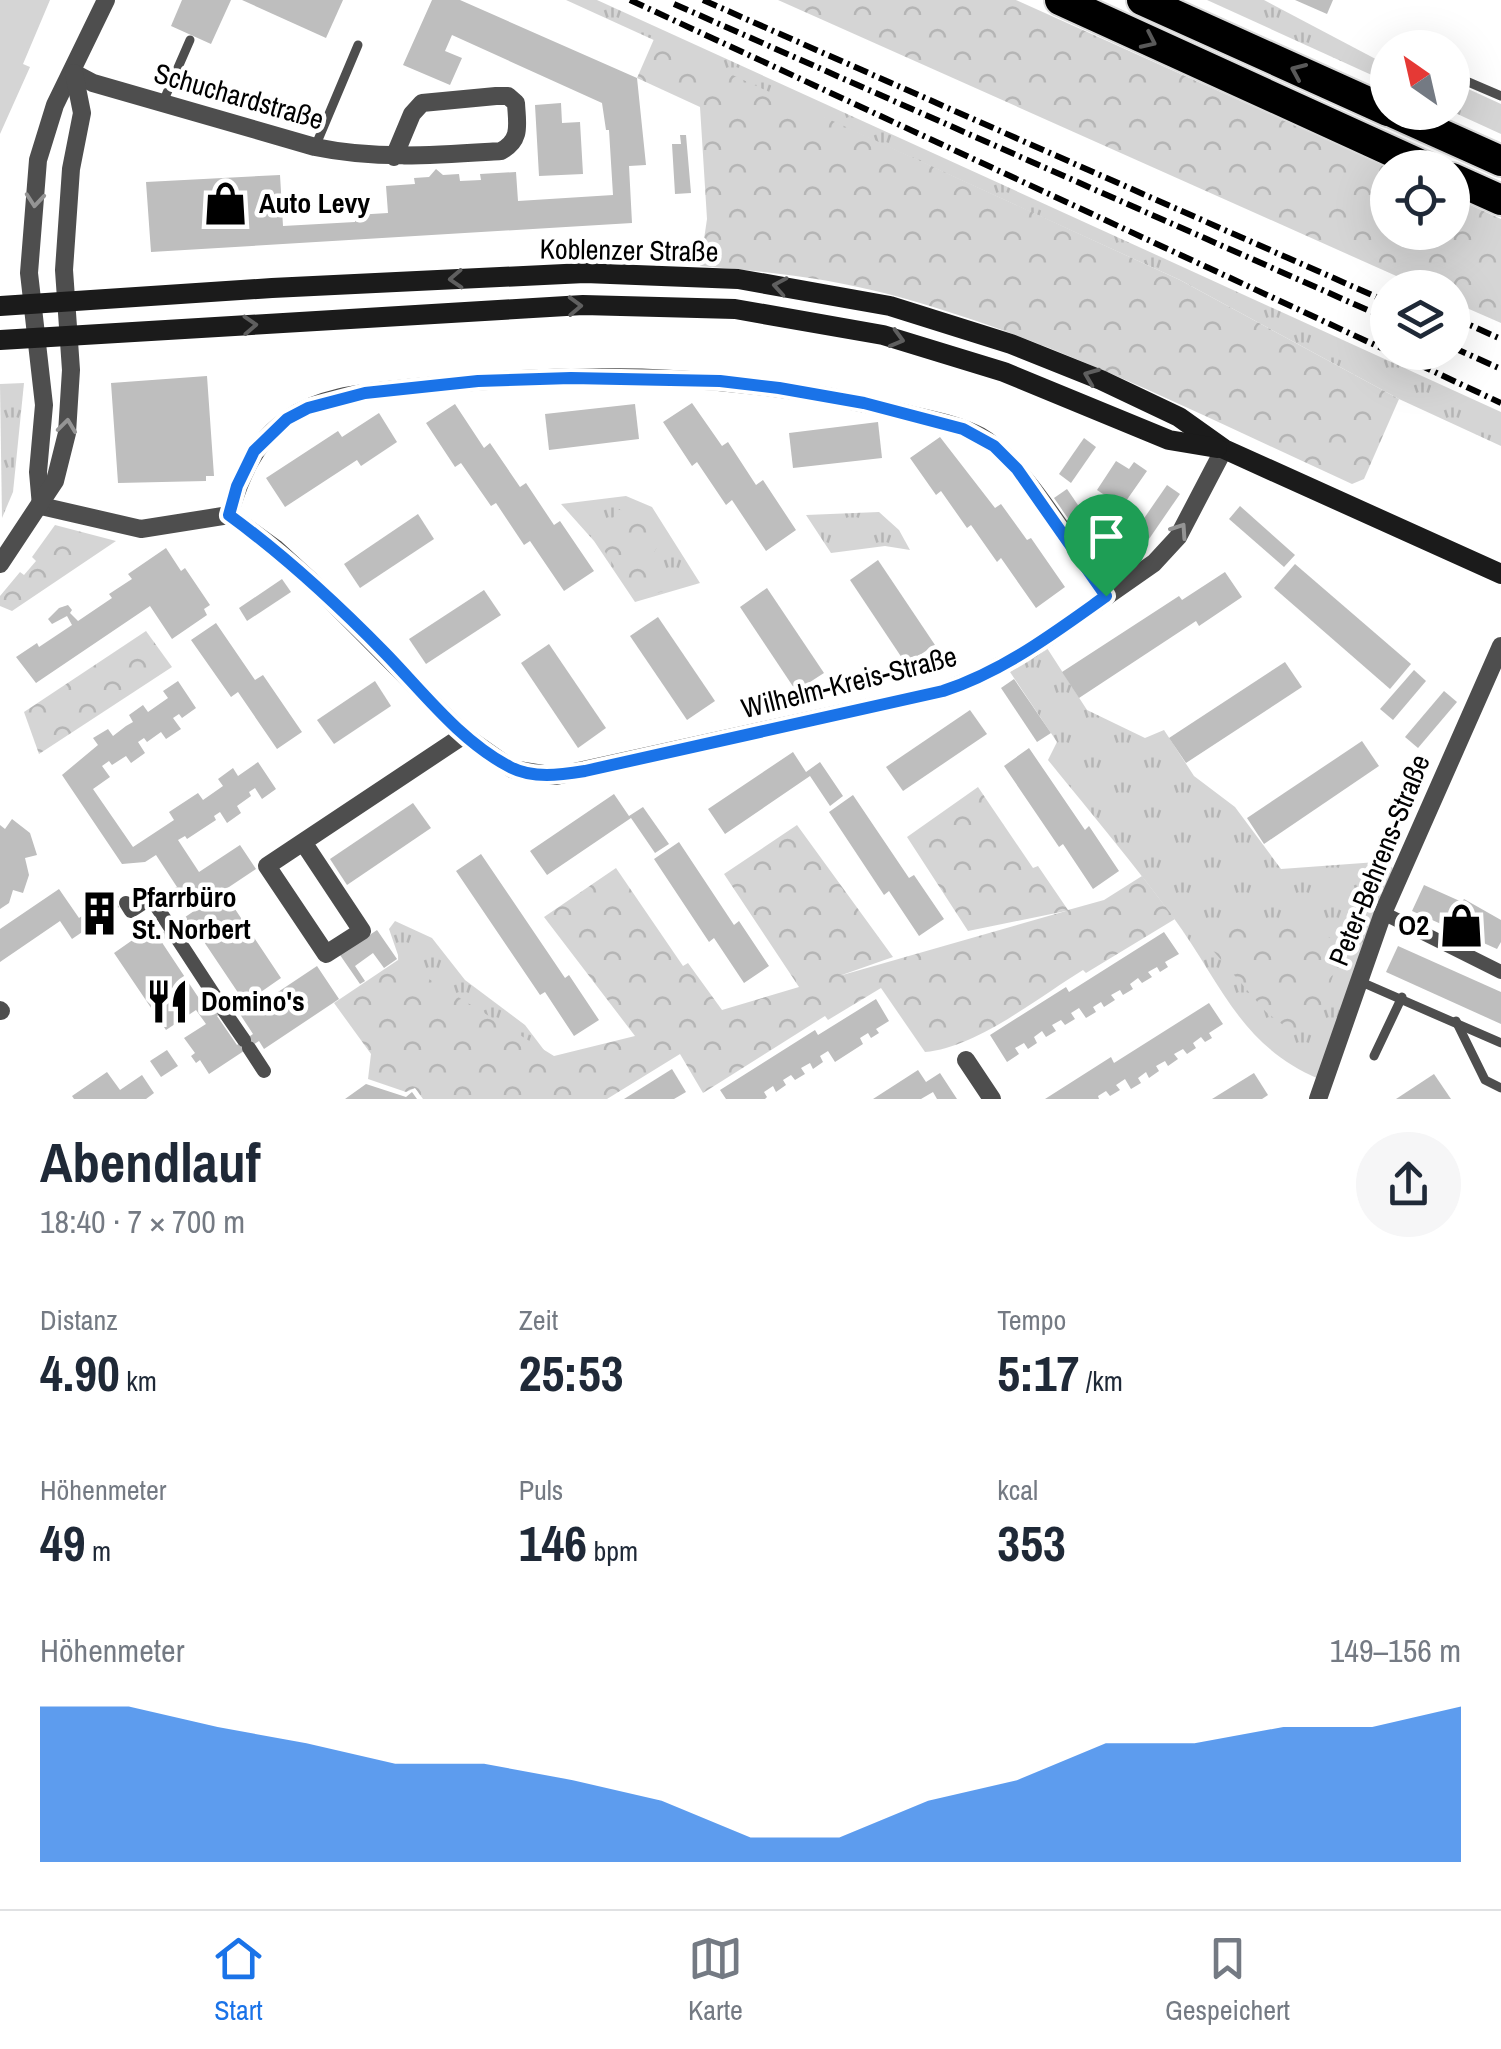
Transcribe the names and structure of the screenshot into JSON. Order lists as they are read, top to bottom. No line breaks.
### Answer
{"streets":{"main road":["Koblenzer Straße"],"street":["Schuchardstraße","Wilhelm-Kreis-Straße","Peter-Behrens-Straße"]},"crossings":[["Koblenzer Straße","Wilhelm-Kreis-Straße"]],"places":{"shop":["Auto Levy","O2"],"building":["Pfarrbüro St. Norbert"],"restaurant":["Domino's"]},"north":"top left","page":{"heading":["Abendlauf","18:40 · 7 × 700 m"],"stats":[["Distanz","4.90 km"],["Zeit","25:53"],["Tempo","5:17 /km"],["Höhenmeter","49 m"],["Puls","146 bpm"],["kcal","353"]],"chart":["Höhenmeter","149–156 m"],"tabs":["Start","Karte","Gespeichert"]}}
